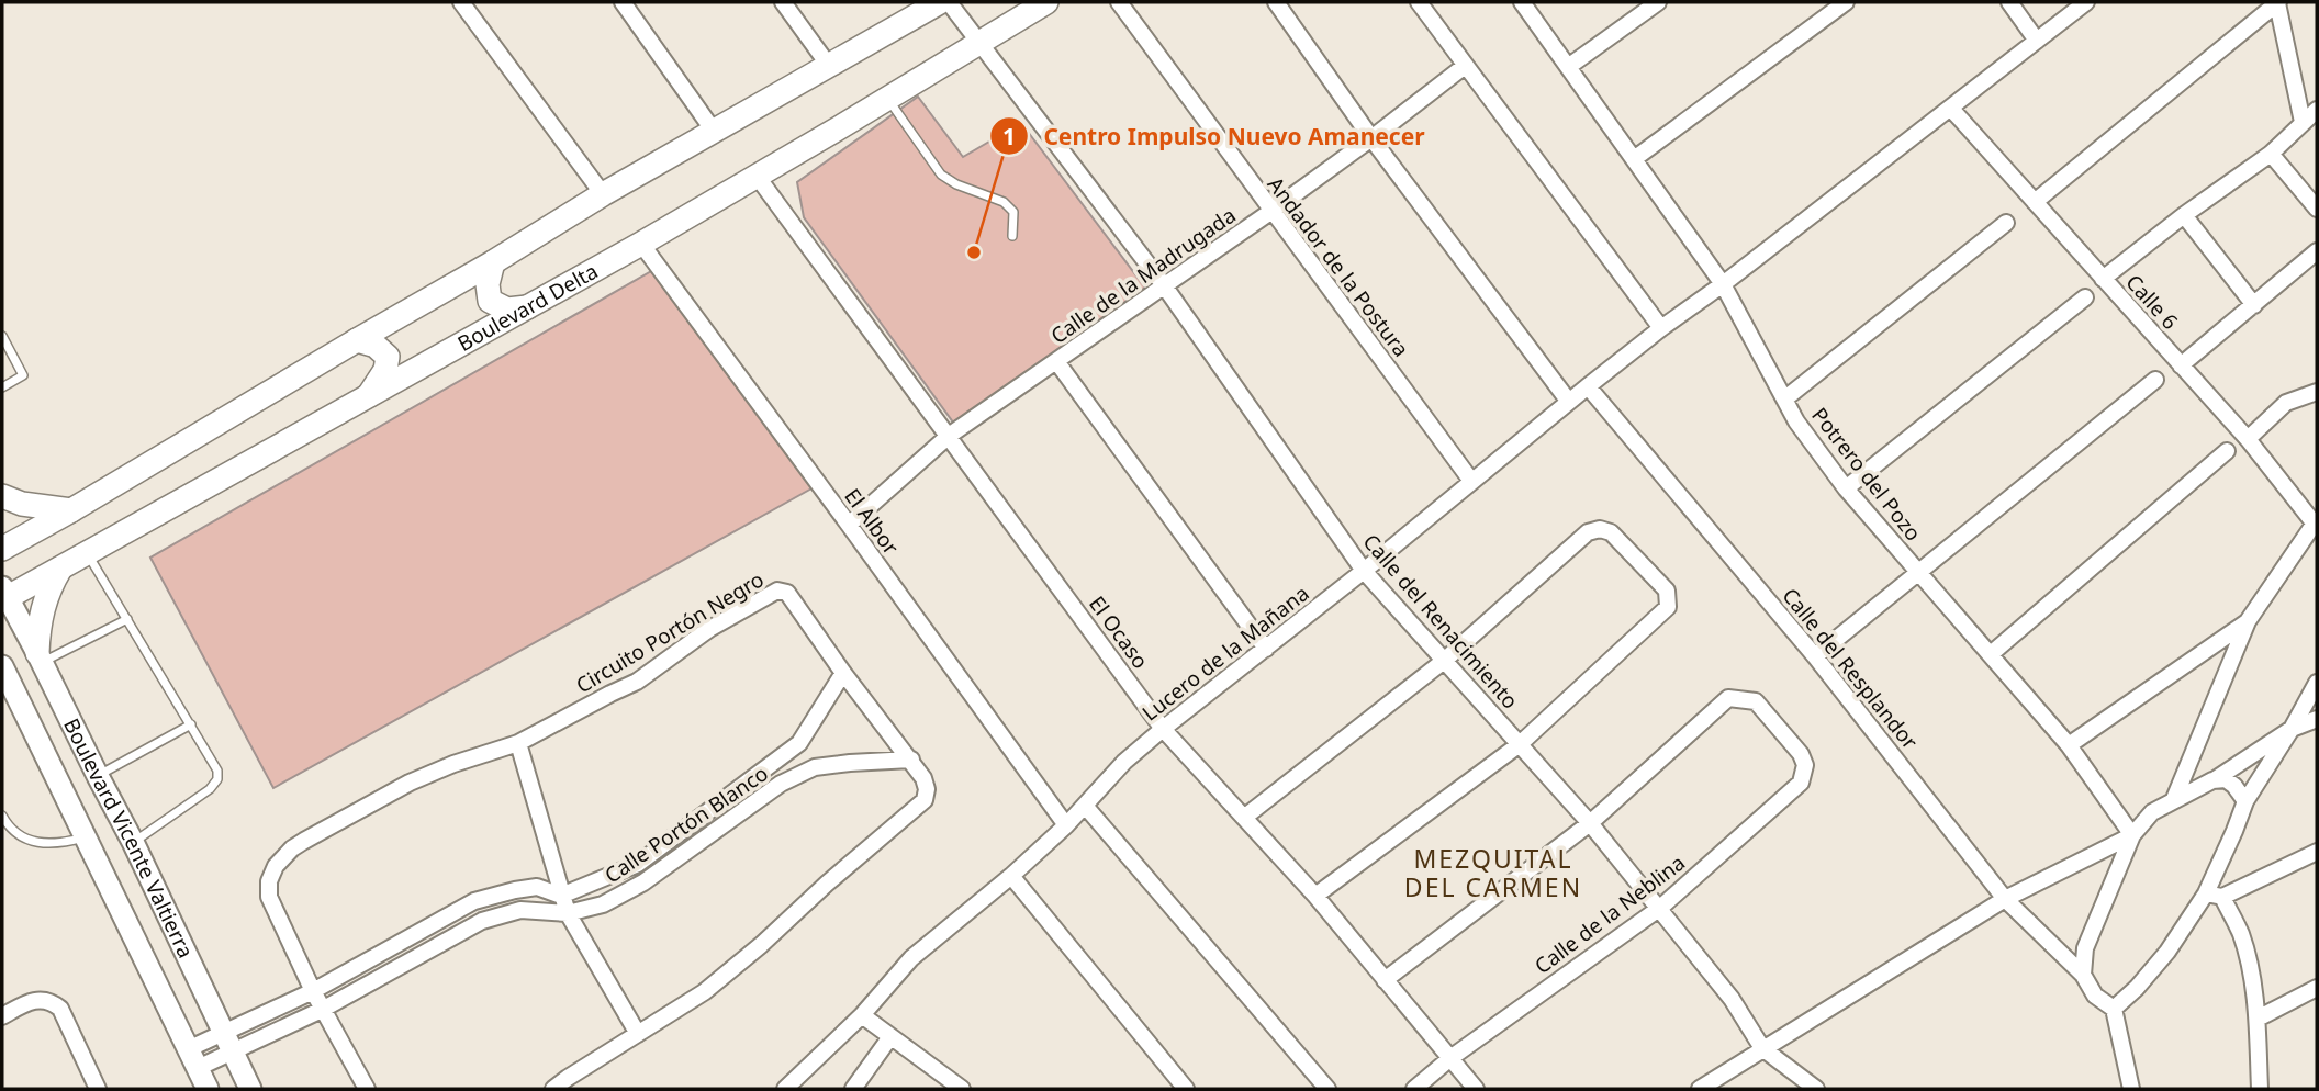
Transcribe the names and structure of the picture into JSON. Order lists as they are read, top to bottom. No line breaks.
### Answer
{"streets":{"main road":["Boulevard Delta","Boulevard Vicente Valtierra"],"street":["Andador de la Postura","Calle de la Madrugada","Calle 6","Potrero del Pozo","El Albor","Calle del Renacimiento","Circuito Portón Negro","El Ocaso","Lucero de la Mañana","Calle del Resplandor","Calle Portón Blanco","Calle de la Neblina"]},"crossings":[["Andador de la Postura","Calle de la Madrugada"],["Andador de la Postura","Lucero de la Mañana"],["Calle de la Madrugada","El Albor"],["Calle de la Madrugada","Calle del Renacimiento"],["Calle de la Madrugada","El Ocaso"],["Calle 6","Lucero de la Mañana"],["Boulevard Delta","El Albor"],["Boulevard Delta","Calle del Renacimiento"],["Boulevard Delta","El Ocaso"],["Boulevard Delta","Boulevard Vicente Valtierra"],["Potrero del Pozo","Lucero de la Mañana"],["El Albor","Lucero de la Mañana"],["Calle del Renacimiento","Lucero de la Mañana"],["Calle del Renacimiento","Calle de la Neblina"],["Circuito Portón Negro","Calle Portón Blanco"],["El Ocaso","Lucero de la Mañana"],["El Ocaso","Calle de la Neblina"],["Lucero de la Mañana","Calle del Resplandor"],["Calle Portón Blanco","Boulevard Vicente Valtierra"]],"districts":["MEZQUITAL DEL CARMEN"],"places":["Centro Impulso Nuevo Amanecer"]}
